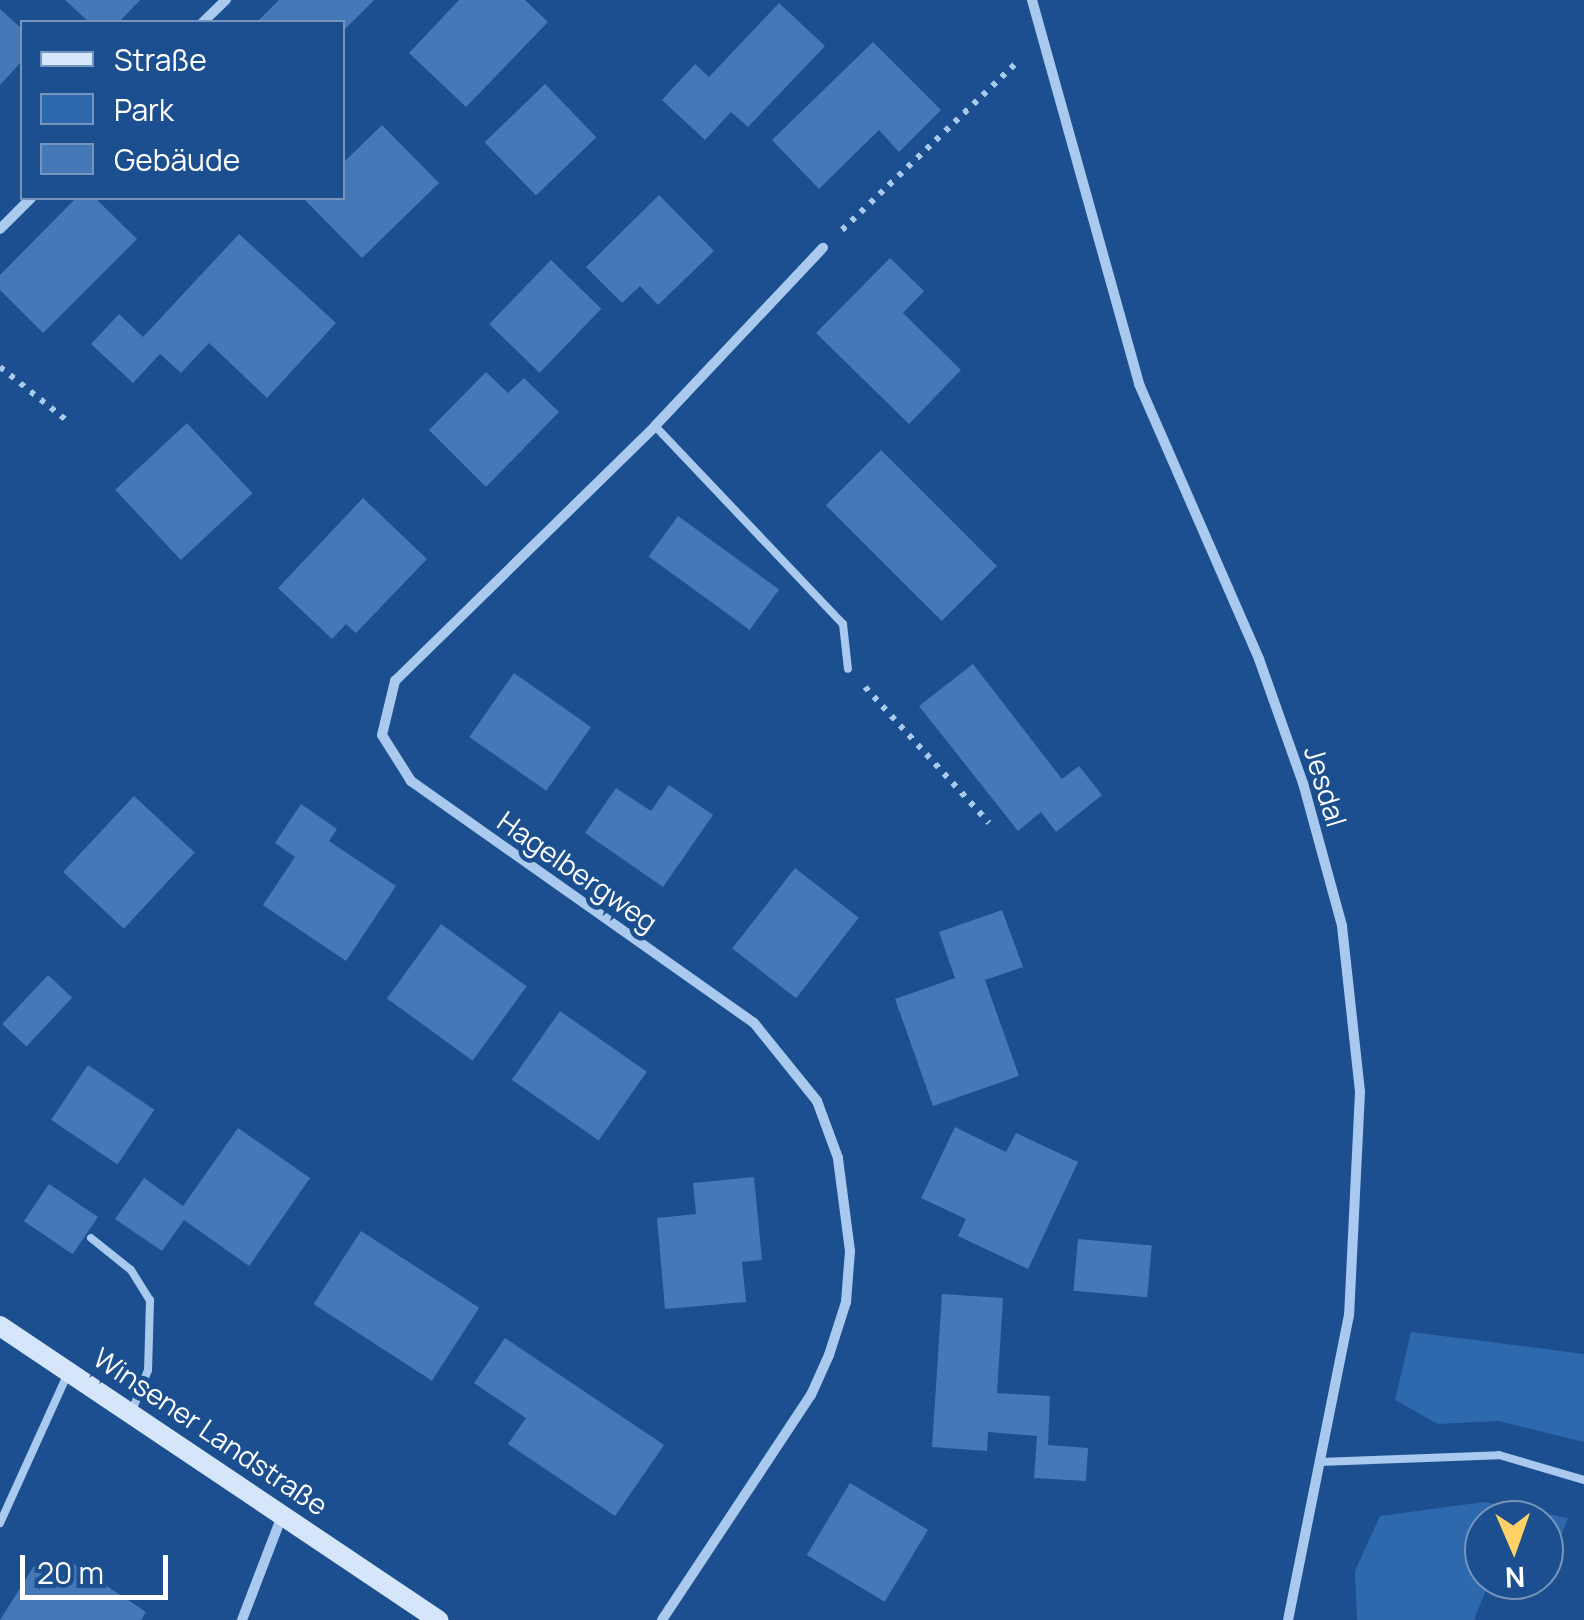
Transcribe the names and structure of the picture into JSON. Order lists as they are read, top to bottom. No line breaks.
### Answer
{"streets":{"street":["Jesdal","Hagelbergweg","Winsener Landstraße"]},"legend":["Straße","Park","Gebäude"],"scale_bar":"20 m","north":"bottom"}
